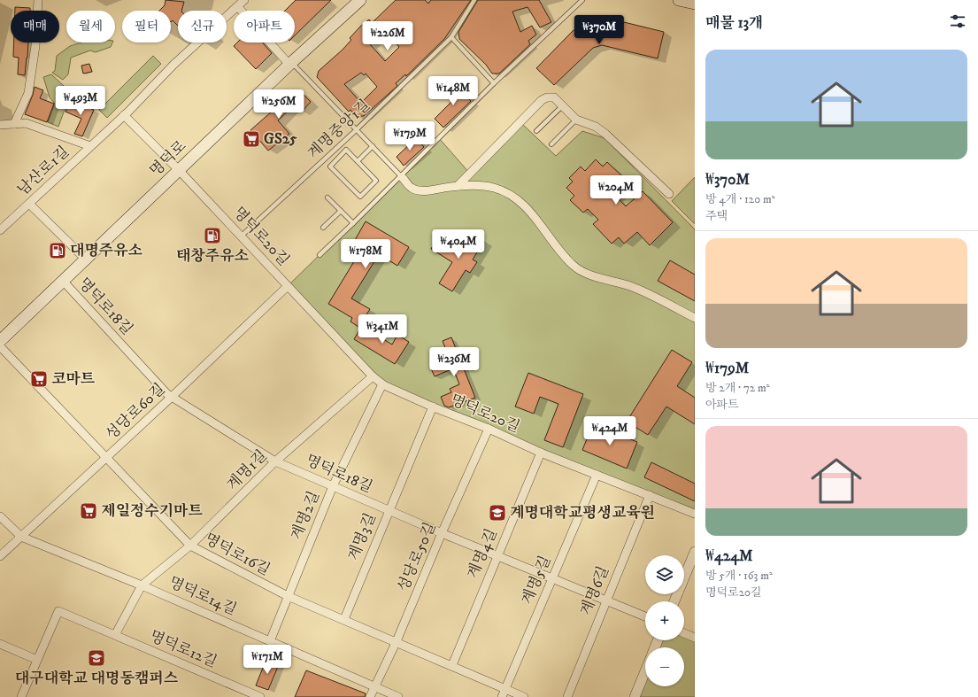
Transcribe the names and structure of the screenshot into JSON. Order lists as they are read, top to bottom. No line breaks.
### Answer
{"streets":{"main road":["명덕로"],"street":["남산로1길","명덕로20길","명덕로18길","성당로60길","계명1길","계명2길","계명3길","계명4길","명덕로16길","성당로50길","계명5길","계명6길","명덕로14길","명덕로12길"],"lane":["계명중앙1길"]},"crossings":[["계명중앙1길","명덕로20길"],["명덕로","명덕로20길"],["명덕로","명덕로18길"],["남산로1길","명덕로20길"],["명덕로20길","성당로60길"],["명덕로20길","계명1길"],["명덕로20길","계명2길"],["명덕로20길","계명3길"],["명덕로20길","계명4길"],["명덕로20길","성당로50길"],["명덕로20길","계명5길"],["명덕로20길","계명6길"],["명덕로18길","성당로60길"],["명덕로18길","계명1길"],["명덕로18길","계명2길"],["명덕로18길","계명3길"],["명덕로18길","계명4길"],["명덕로18길","성당로50길"],["명덕로18길","계명5길"],["명덕로18길","계명6길"],["성당로60길","명덕로16길"],["성당로60길","명덕로14길"],["계명1길","명덕로16길"],["계명1길","명덕로14길"],["계명2길","명덕로16길"],["계명2길","명덕로14길"],["계명3길","명덕로16길"],["계명4길","명덕로16길"],["명덕로16길","성당로50길"],["명덕로16길","계명5길"],["성당로50길","명덕로14길"]],"places":{"supermarket":["GS25","코마트","제일정수기마트"],"fuel station":["태창주유소","대명주유소"],"school or university":["계명대학교평생교육원","대구대학교 대명동캠퍼스"]},"page":{"heading":"매물 13개","chip":["매매","월세","필터","신규","아파트"],"price":["₩370M","₩226M","₩148M","₩493M","₩256M","₩179M","₩204M","₩404M","₩178M","₩341M","₩236M","₩424M","₩171M"],"list":[{"name":"₩370M","note":"방 4개 · 120 m² · 주택"},{"name":"₩179M","note":"방 2개 · 72 m² · 아파트"},{"name":"₩424M","note":"방 5개 · 163 m² · 명덕로20길"}],"map_buttons":["+","−"]}}
